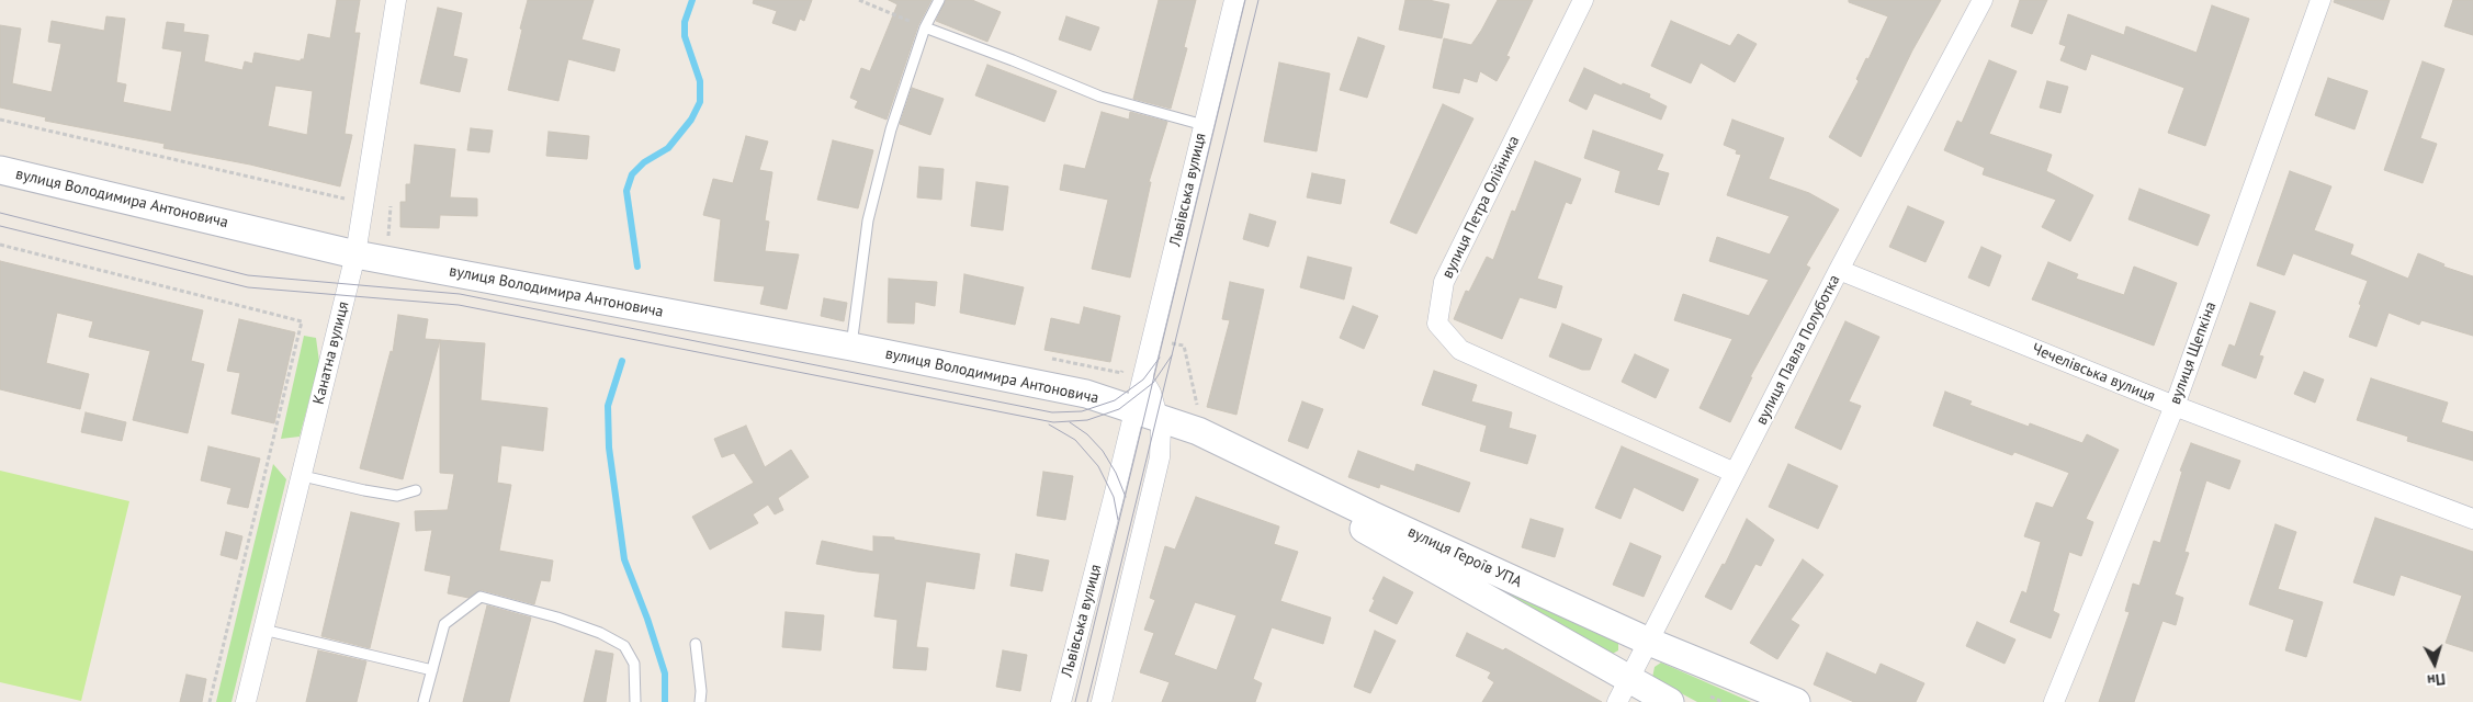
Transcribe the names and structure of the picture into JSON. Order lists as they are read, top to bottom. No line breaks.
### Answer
{"streets":{"street":["Львівська вулиця","вулиця Володимира Антоновича","вулиця Петра Олійника","вулиця Павла Полуботка","Канатна вулиця","вулиця Щепкіна","Чечелівська вулиця","вулиця Героїв УПА"]},"crossings":[["Львівська вулиця","вулиця Володимира Антоновича"],["Львівська вулиця","вулиця Героїв УПА"],["вулиця Володимира Антоновича","Канатна вулиця"],["вулиця Володимира Антоновича","вулиця Героїв УПА"],["вулиця Петра Олійника","вулиця Павла Полуботка"],["вулиця Павла Полуботка","Чечелівська вулиця"],["вулиця Павла Полуботка","вулиця Героїв УПА"],["вулиця Щепкіна","Чечелівська вулиця"]],"north":"bottom"}
